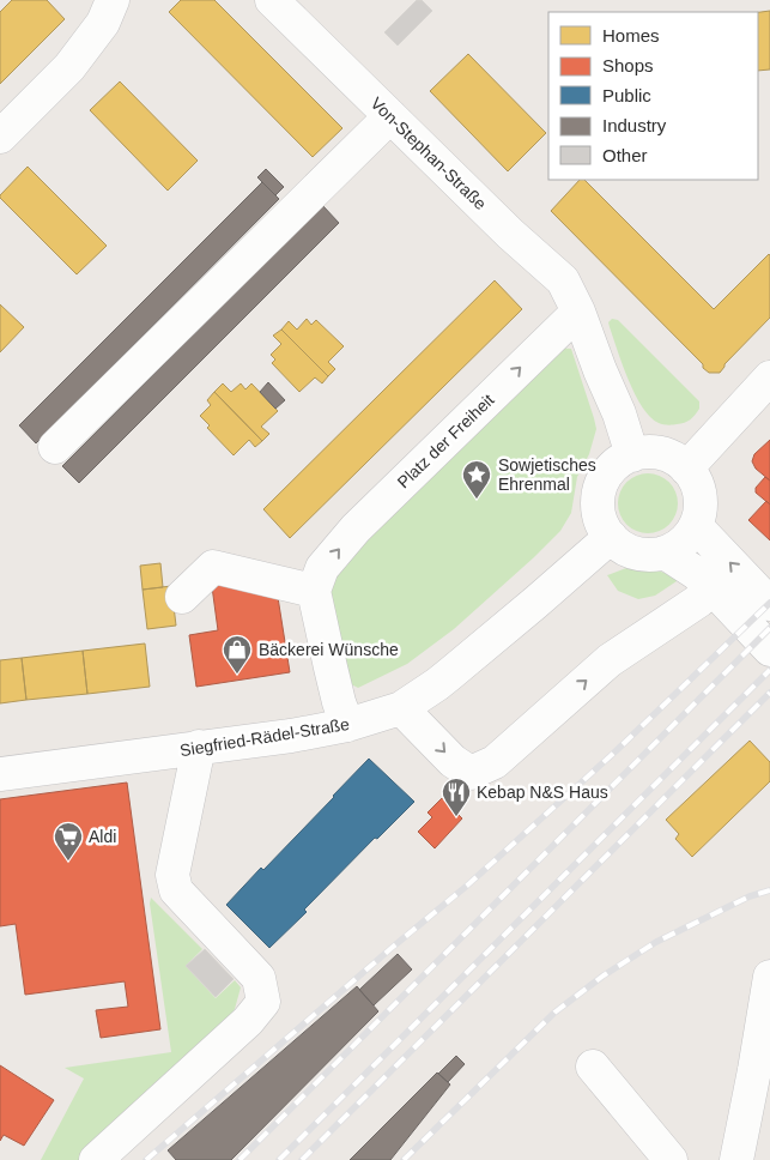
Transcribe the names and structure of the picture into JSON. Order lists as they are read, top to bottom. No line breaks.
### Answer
{"streets":{"street":["Von-Stephan-Straße","Platz der Freiheit","Siegfried-Rädel-Straße"]},"crossings":[["Von-Stephan-Straße","Platz der Freiheit"]],"places":{"place":["Sowjetisches Ehrenmal"],"shop":["Bäckerei Wünsche"],"restaurant":["Kebap N&S Haus"],"supermarket":["Aldi"]},"legend":["Homes","Shops","Public","Industry","Other"]}
